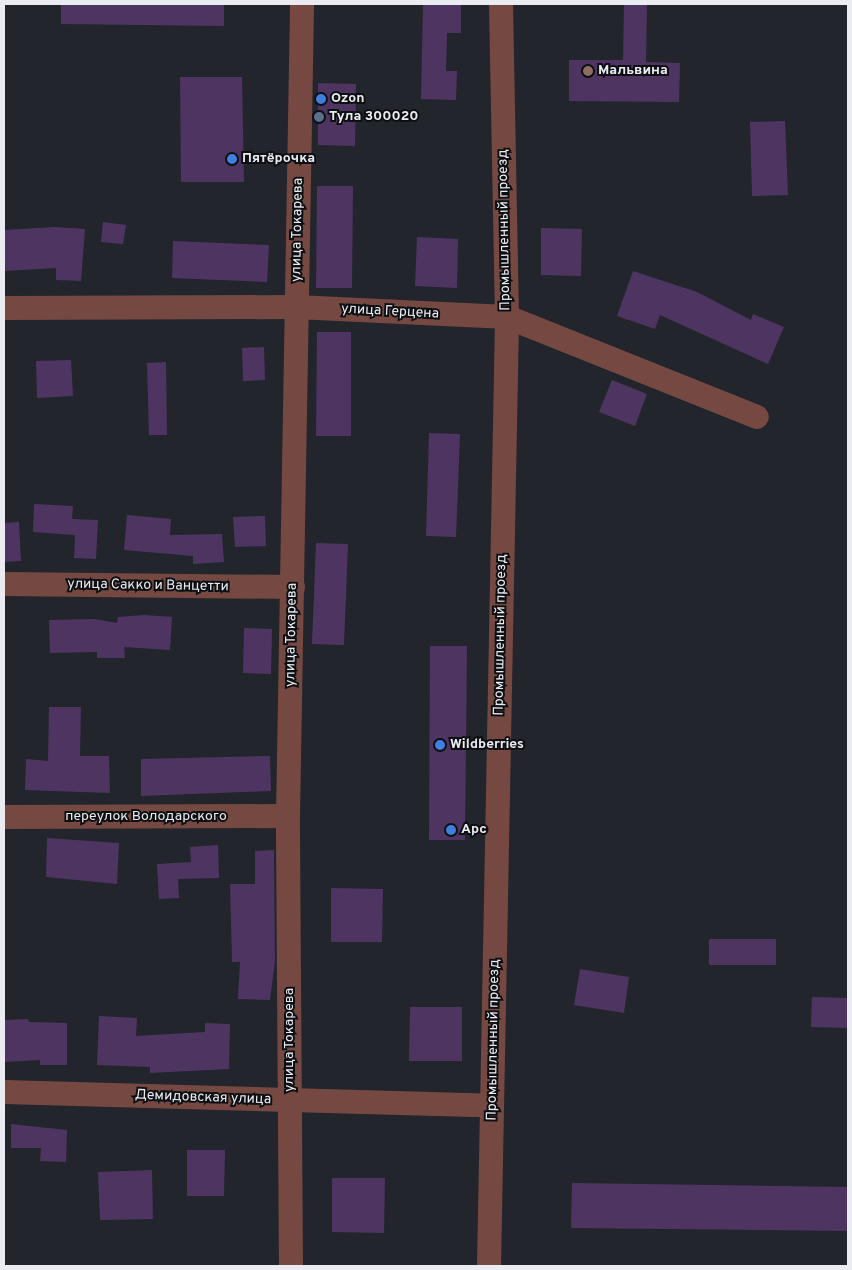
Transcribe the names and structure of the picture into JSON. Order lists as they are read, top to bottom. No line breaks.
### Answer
{"streets":{"street":["улица Токарева","Промышленный проезд","улица Герцена","улица Сакко и Ванцетти","переулок Володарского","Демидовская улица"]},"crossings":[["улица Токарева","улица Герцена"],["улица Токарева","улица Сакко и Ванцетти"],["улица Токарева","переулок Володарского"],["улица Токарева","Демидовская улица"],["Промышленный проезд","улица Герцена"],["Промышленный проезд","Демидовская улица"]],"places":["Мальвина","Ozon","Тула 300020","Пятёрочка","Wildberries","Арс"]}
